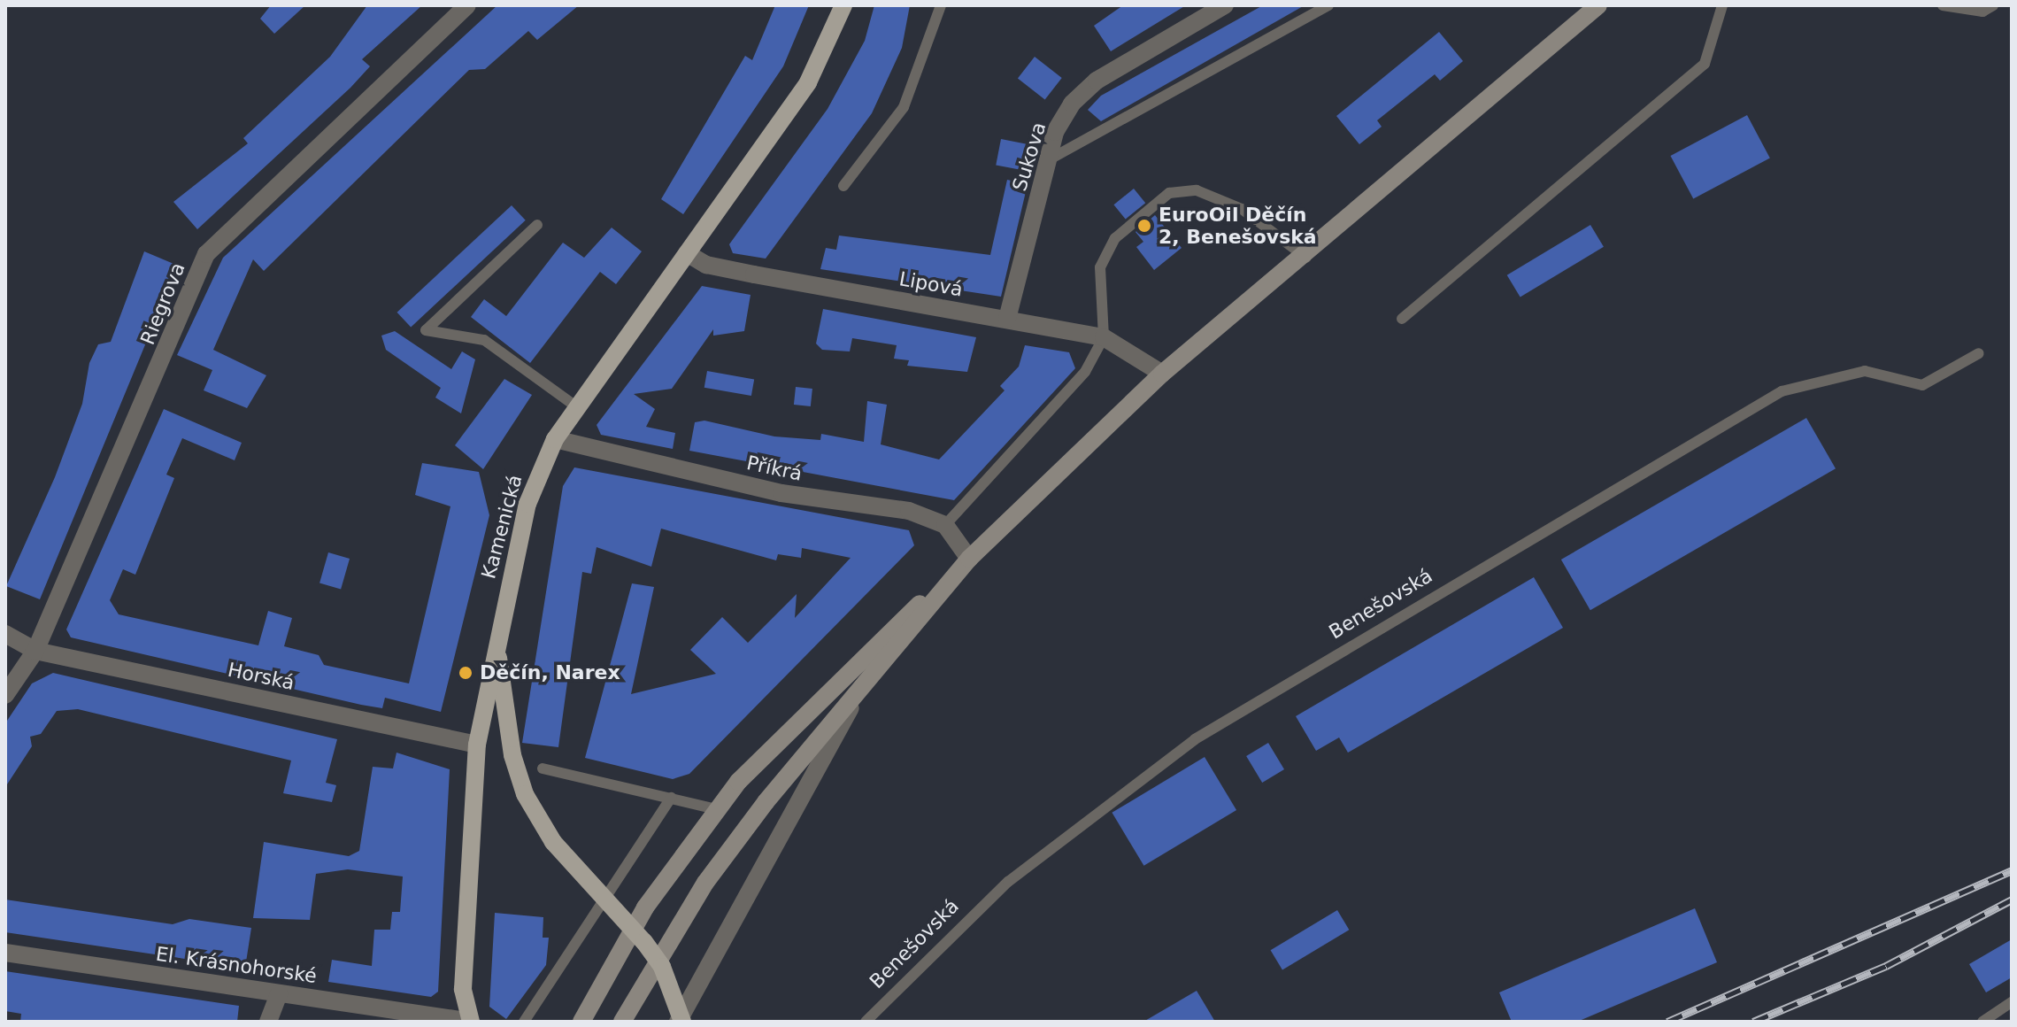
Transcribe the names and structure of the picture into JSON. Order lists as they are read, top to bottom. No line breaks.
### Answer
{"streets":{"main road":["Kamenická"],"street":["Sukova","Lipová","Riegrova","Příkrá","Horská","El. Krásnohorské"],"lane":["Benešovská"]},"crossings":[["Sukova","Lipová"],["Lipová","Kamenická"],["Riegrova","Horská"],["Příkrá","Kamenická"],["Kamenická","Horská"],["Kamenická","El. Krásnohorské"]],"places":["EuroOil Děčín 2, Benešovská","Děčín, Narex"]}
